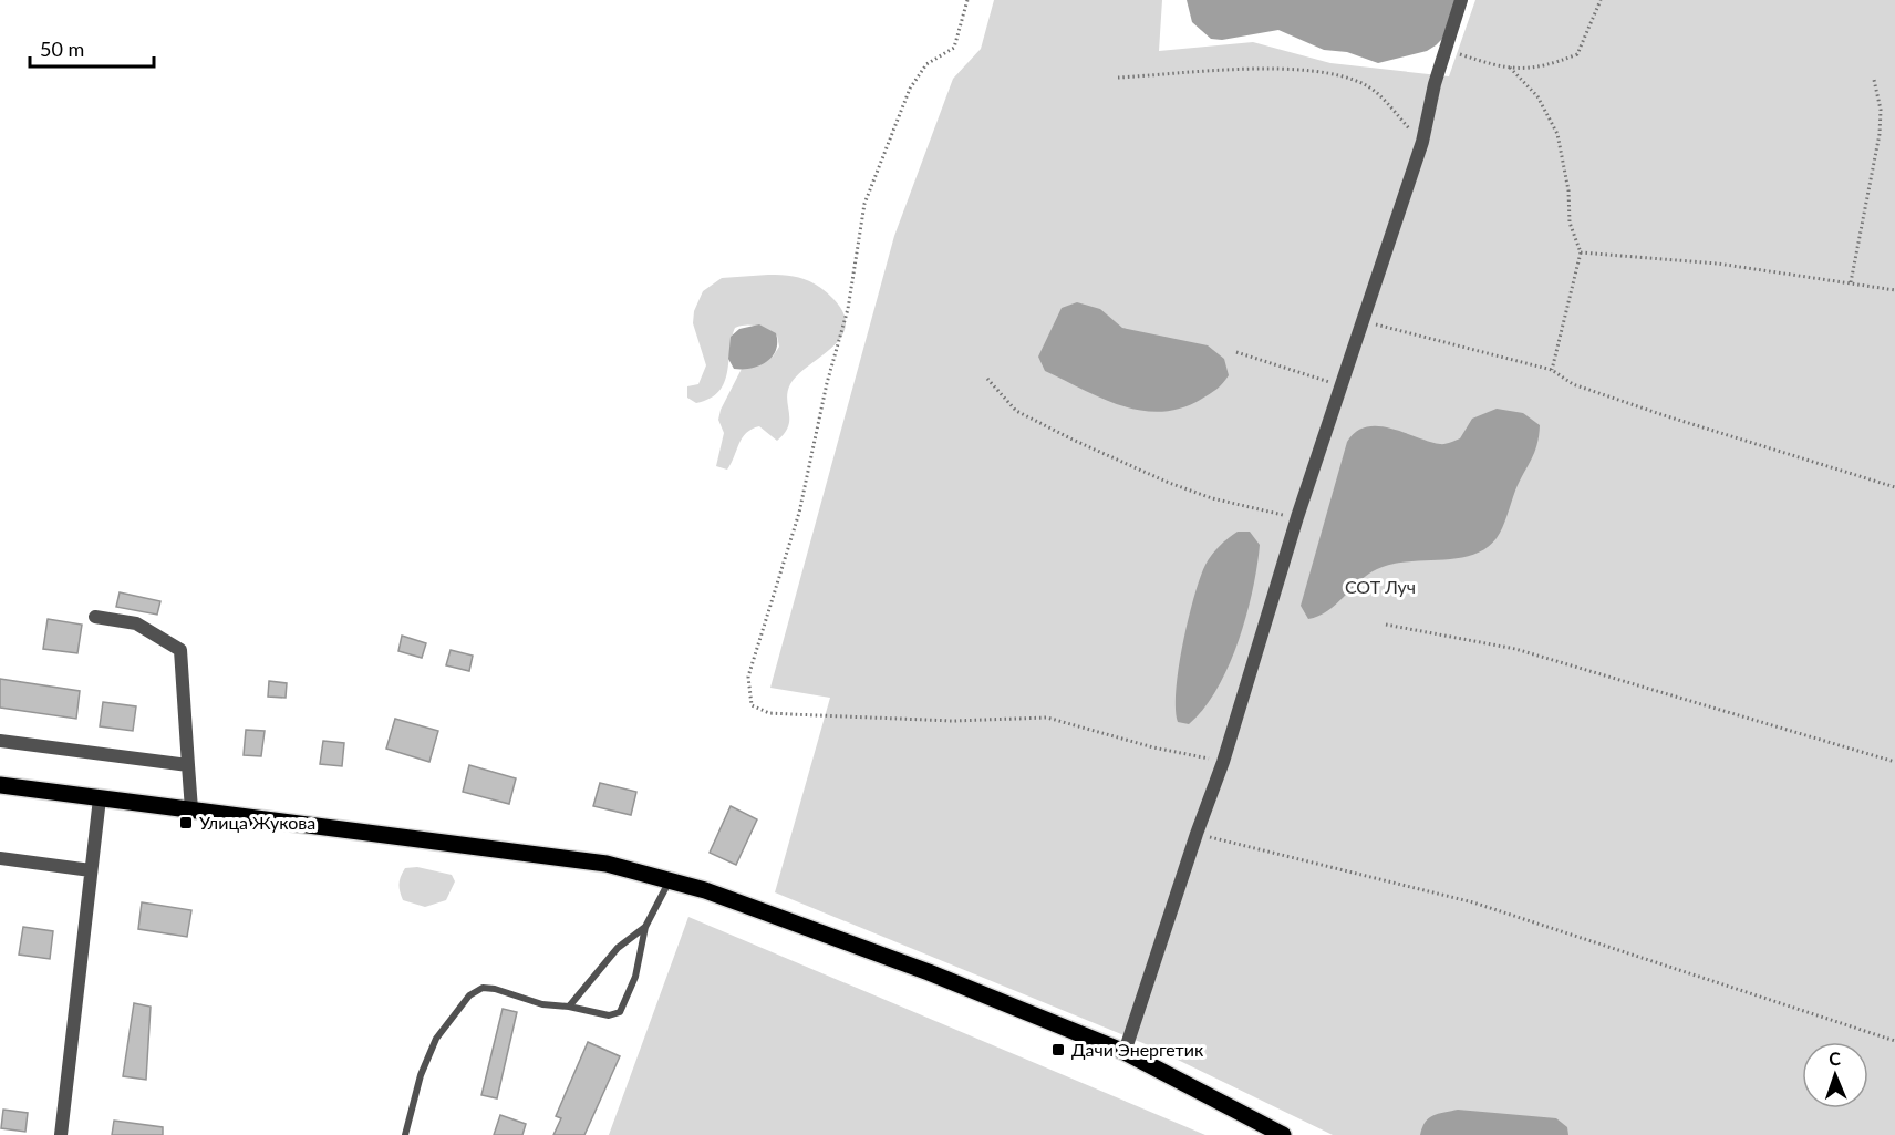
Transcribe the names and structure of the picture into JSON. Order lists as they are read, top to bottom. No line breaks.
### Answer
{"parks":["СОТ Луч"],"places":{"transit":["Улица Жукова","Дачи Энергетик"]},"scale_bar":"50 m","north":"top"}
